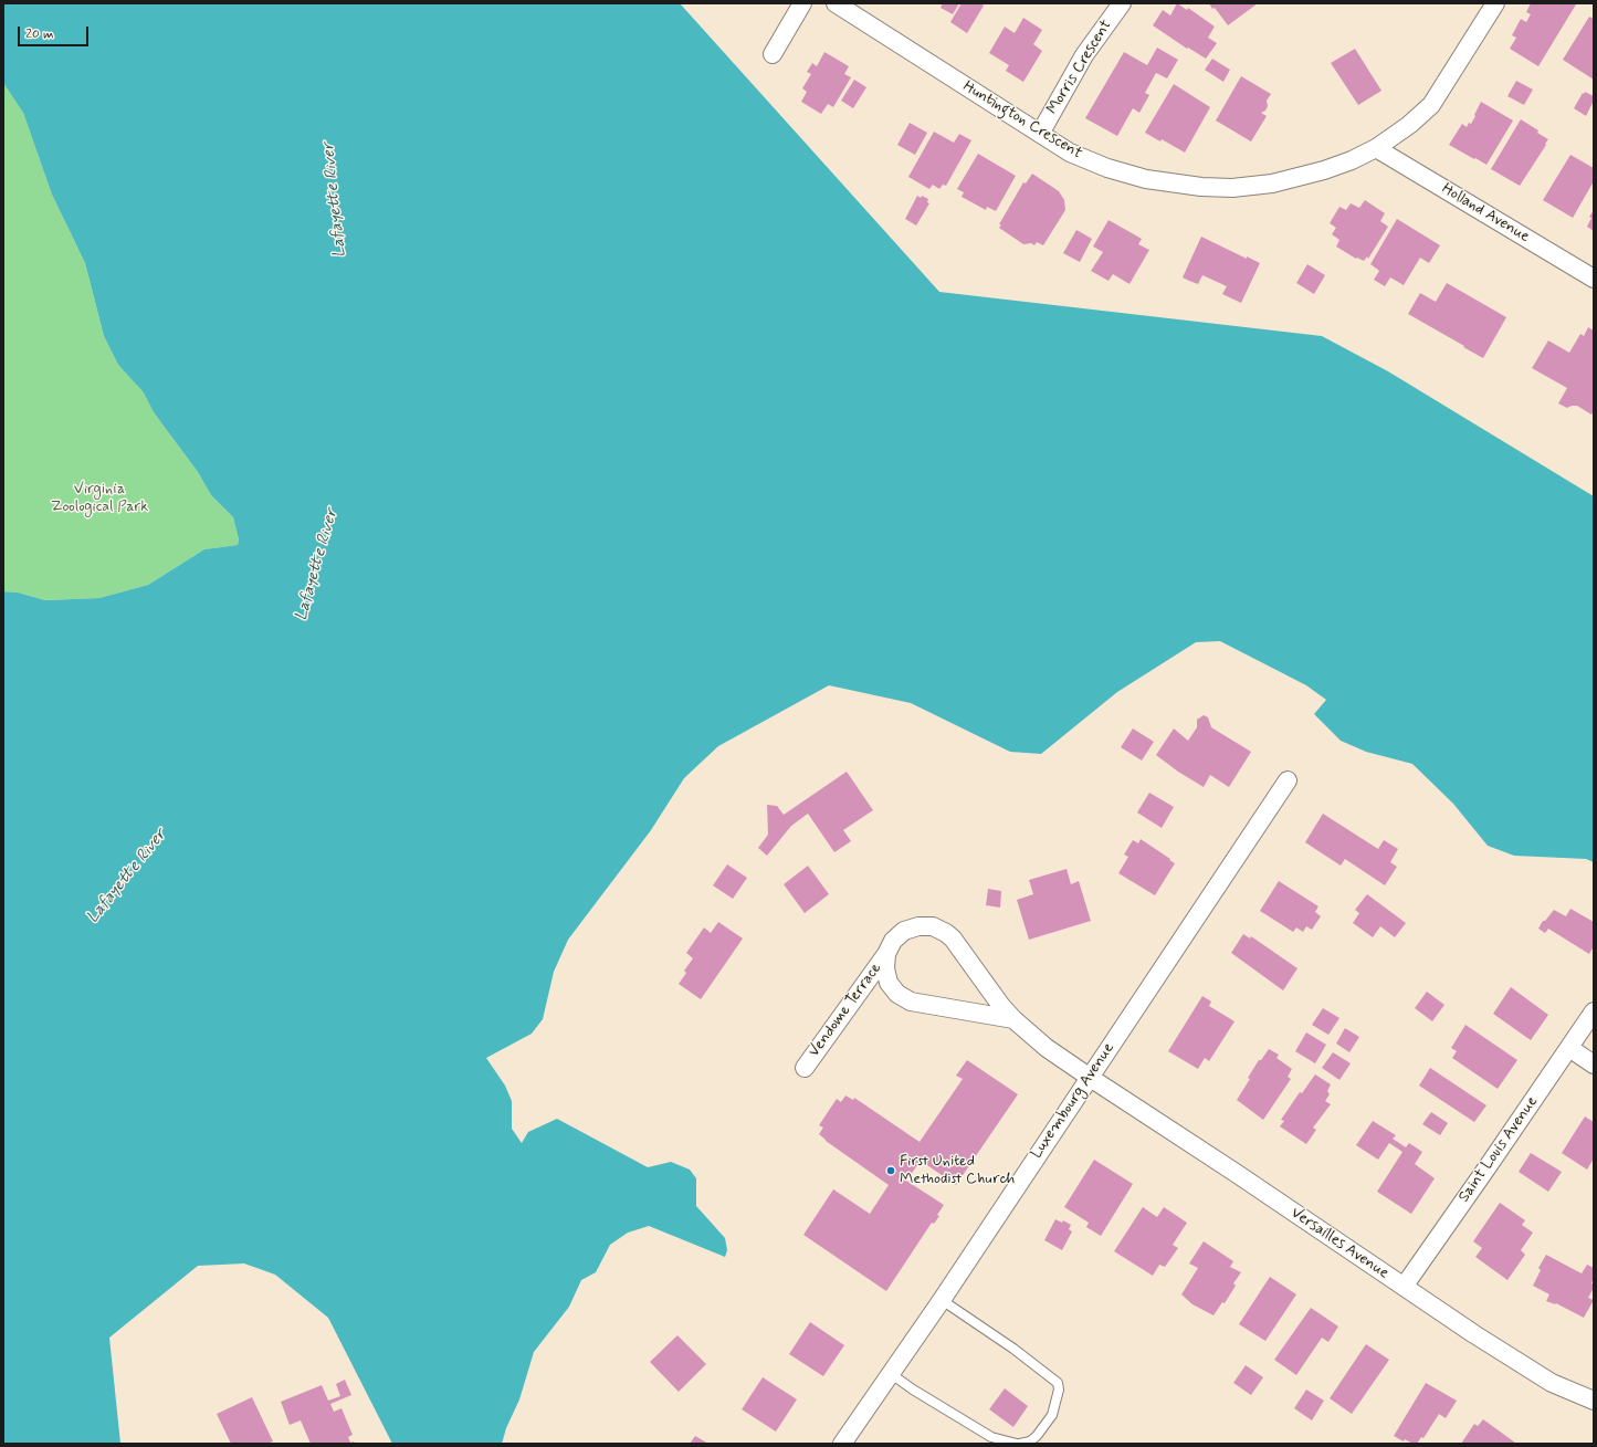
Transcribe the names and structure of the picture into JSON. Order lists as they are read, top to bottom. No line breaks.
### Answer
{"streets":{"street":["Morris Crescent","Huntington Crescent","Holland Avenue","Vendome Terrace","Luxembourg Avenue","Saint Louis Avenue","Versailles Avenue"]},"crossings":[["Morris Crescent","Huntington Crescent"],["Huntington Crescent","Holland Avenue"],["Vendome Terrace","Versailles Avenue"],["Luxembourg Avenue","Versailles Avenue"],["Saint Louis Avenue","Versailles Avenue"]],"water":["Lafayette River"],"parks":["Virginia Zoological Park"],"places":["First United Methodist Church"],"scale_bar":"20 m"}
